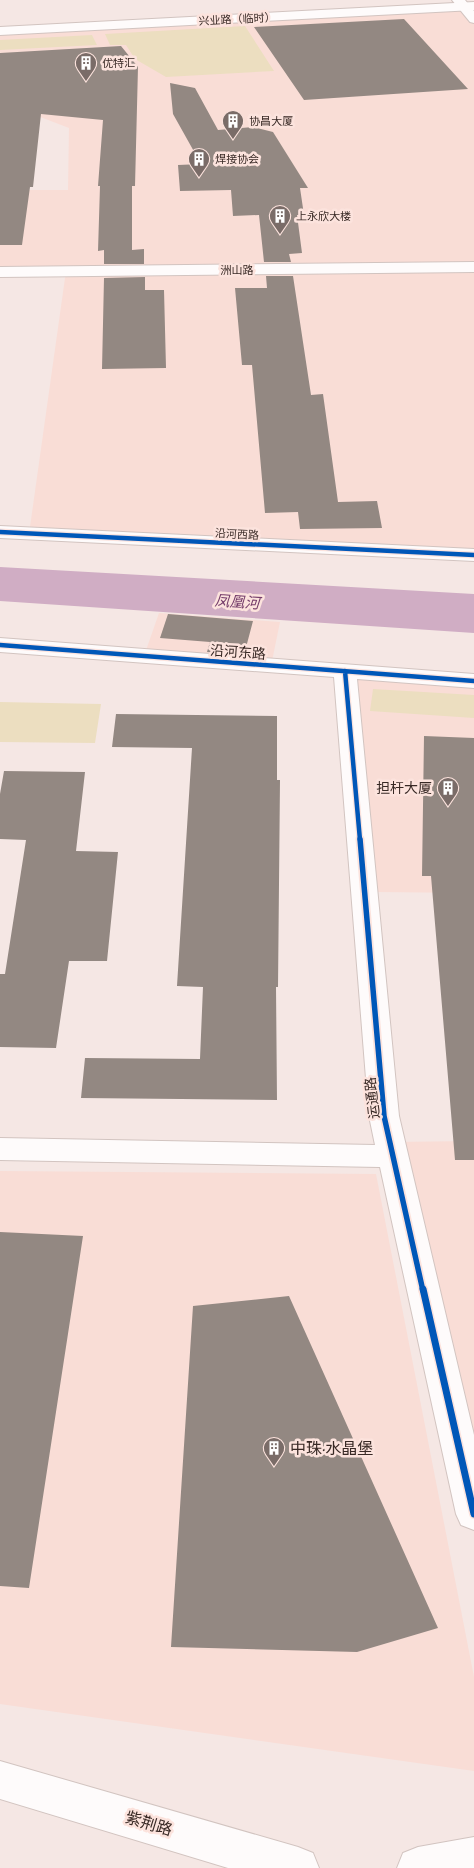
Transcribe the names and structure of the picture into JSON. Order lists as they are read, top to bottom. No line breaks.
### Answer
{"streets":{"street":["兴业路（临时）","洲山路","沿河西路","沿河东路","运通路","紫荆路"]},"crossings":[["沿河东路","运通路"]],"water":["凤凰河"],"places":{"building":["优特汇","协昌大厦","焊接协会","上永欣大楼","担杆大厦","中珠·水晶堡"]}}
